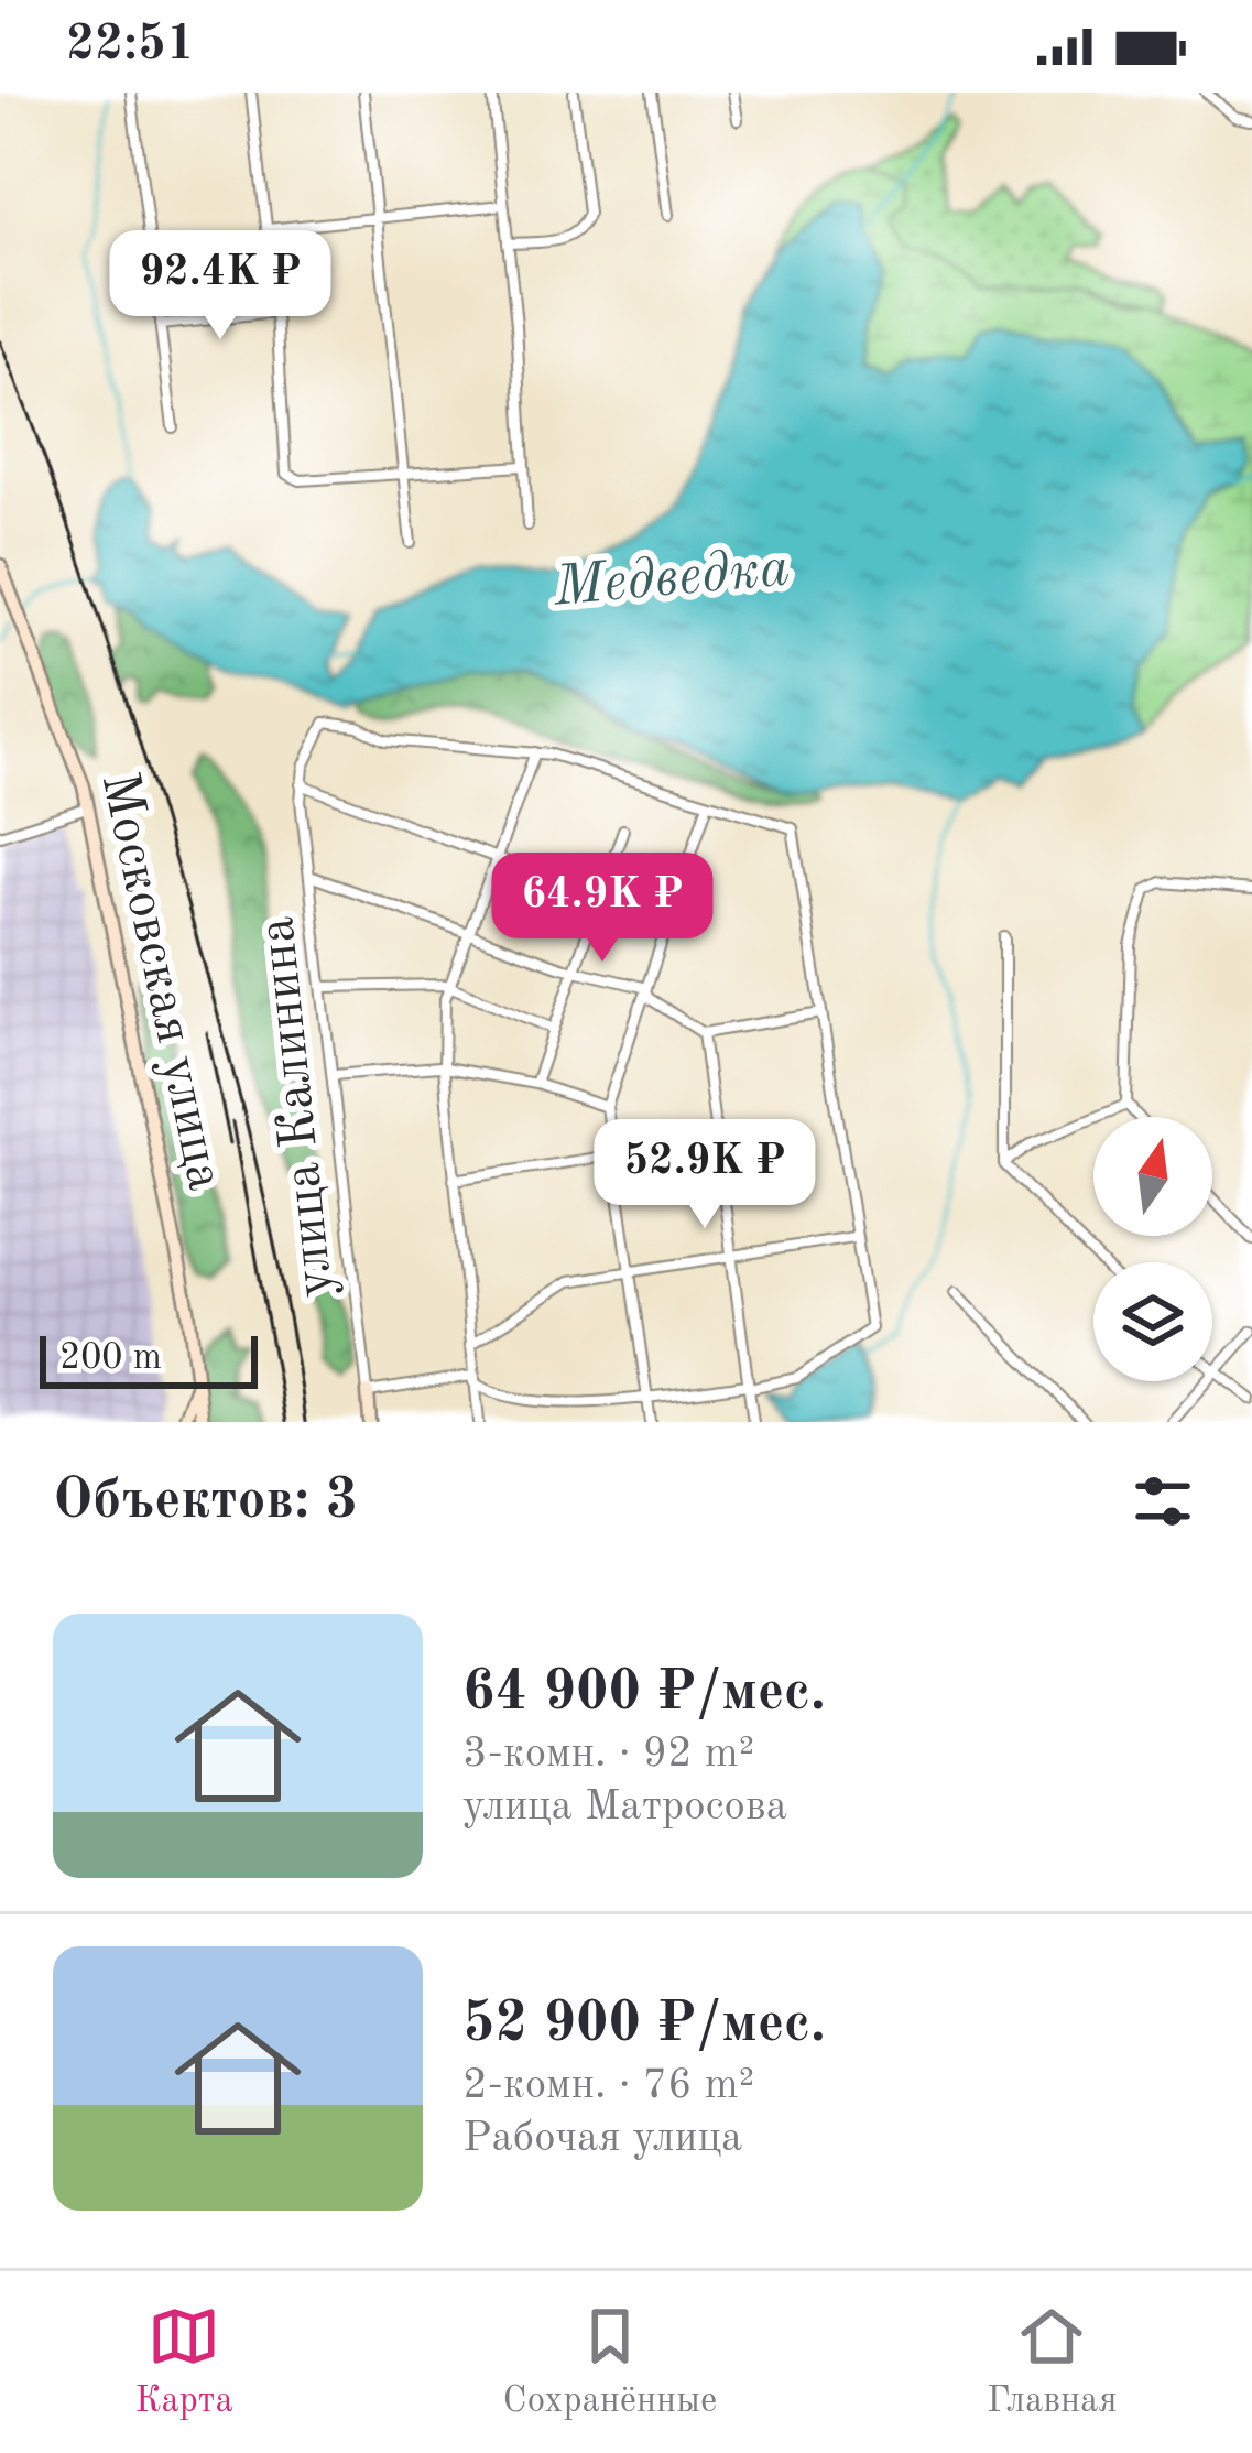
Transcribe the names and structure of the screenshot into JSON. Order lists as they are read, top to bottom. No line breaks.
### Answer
{"streets":{"street":["Московская улица","улица Калинина"]},"water":["Медведка"],"scale_bar":"200 m","north":"top","page":{"status":"22:51","price":["92.4K ₽","64.9K ₽","52.9K ₽"],"scale":"200 m","heading":"Объектов: 3","list":[{"name":"64 900 ₽/мес.","note":"3-комн. · 92 m² · улица Матросова"},{"name":"52 900 ₽/мес.","note":"2-комн. · 76 m² · Рабочая улица"}],"tabs":["Карта","Сохранённые","Главная"]}}
